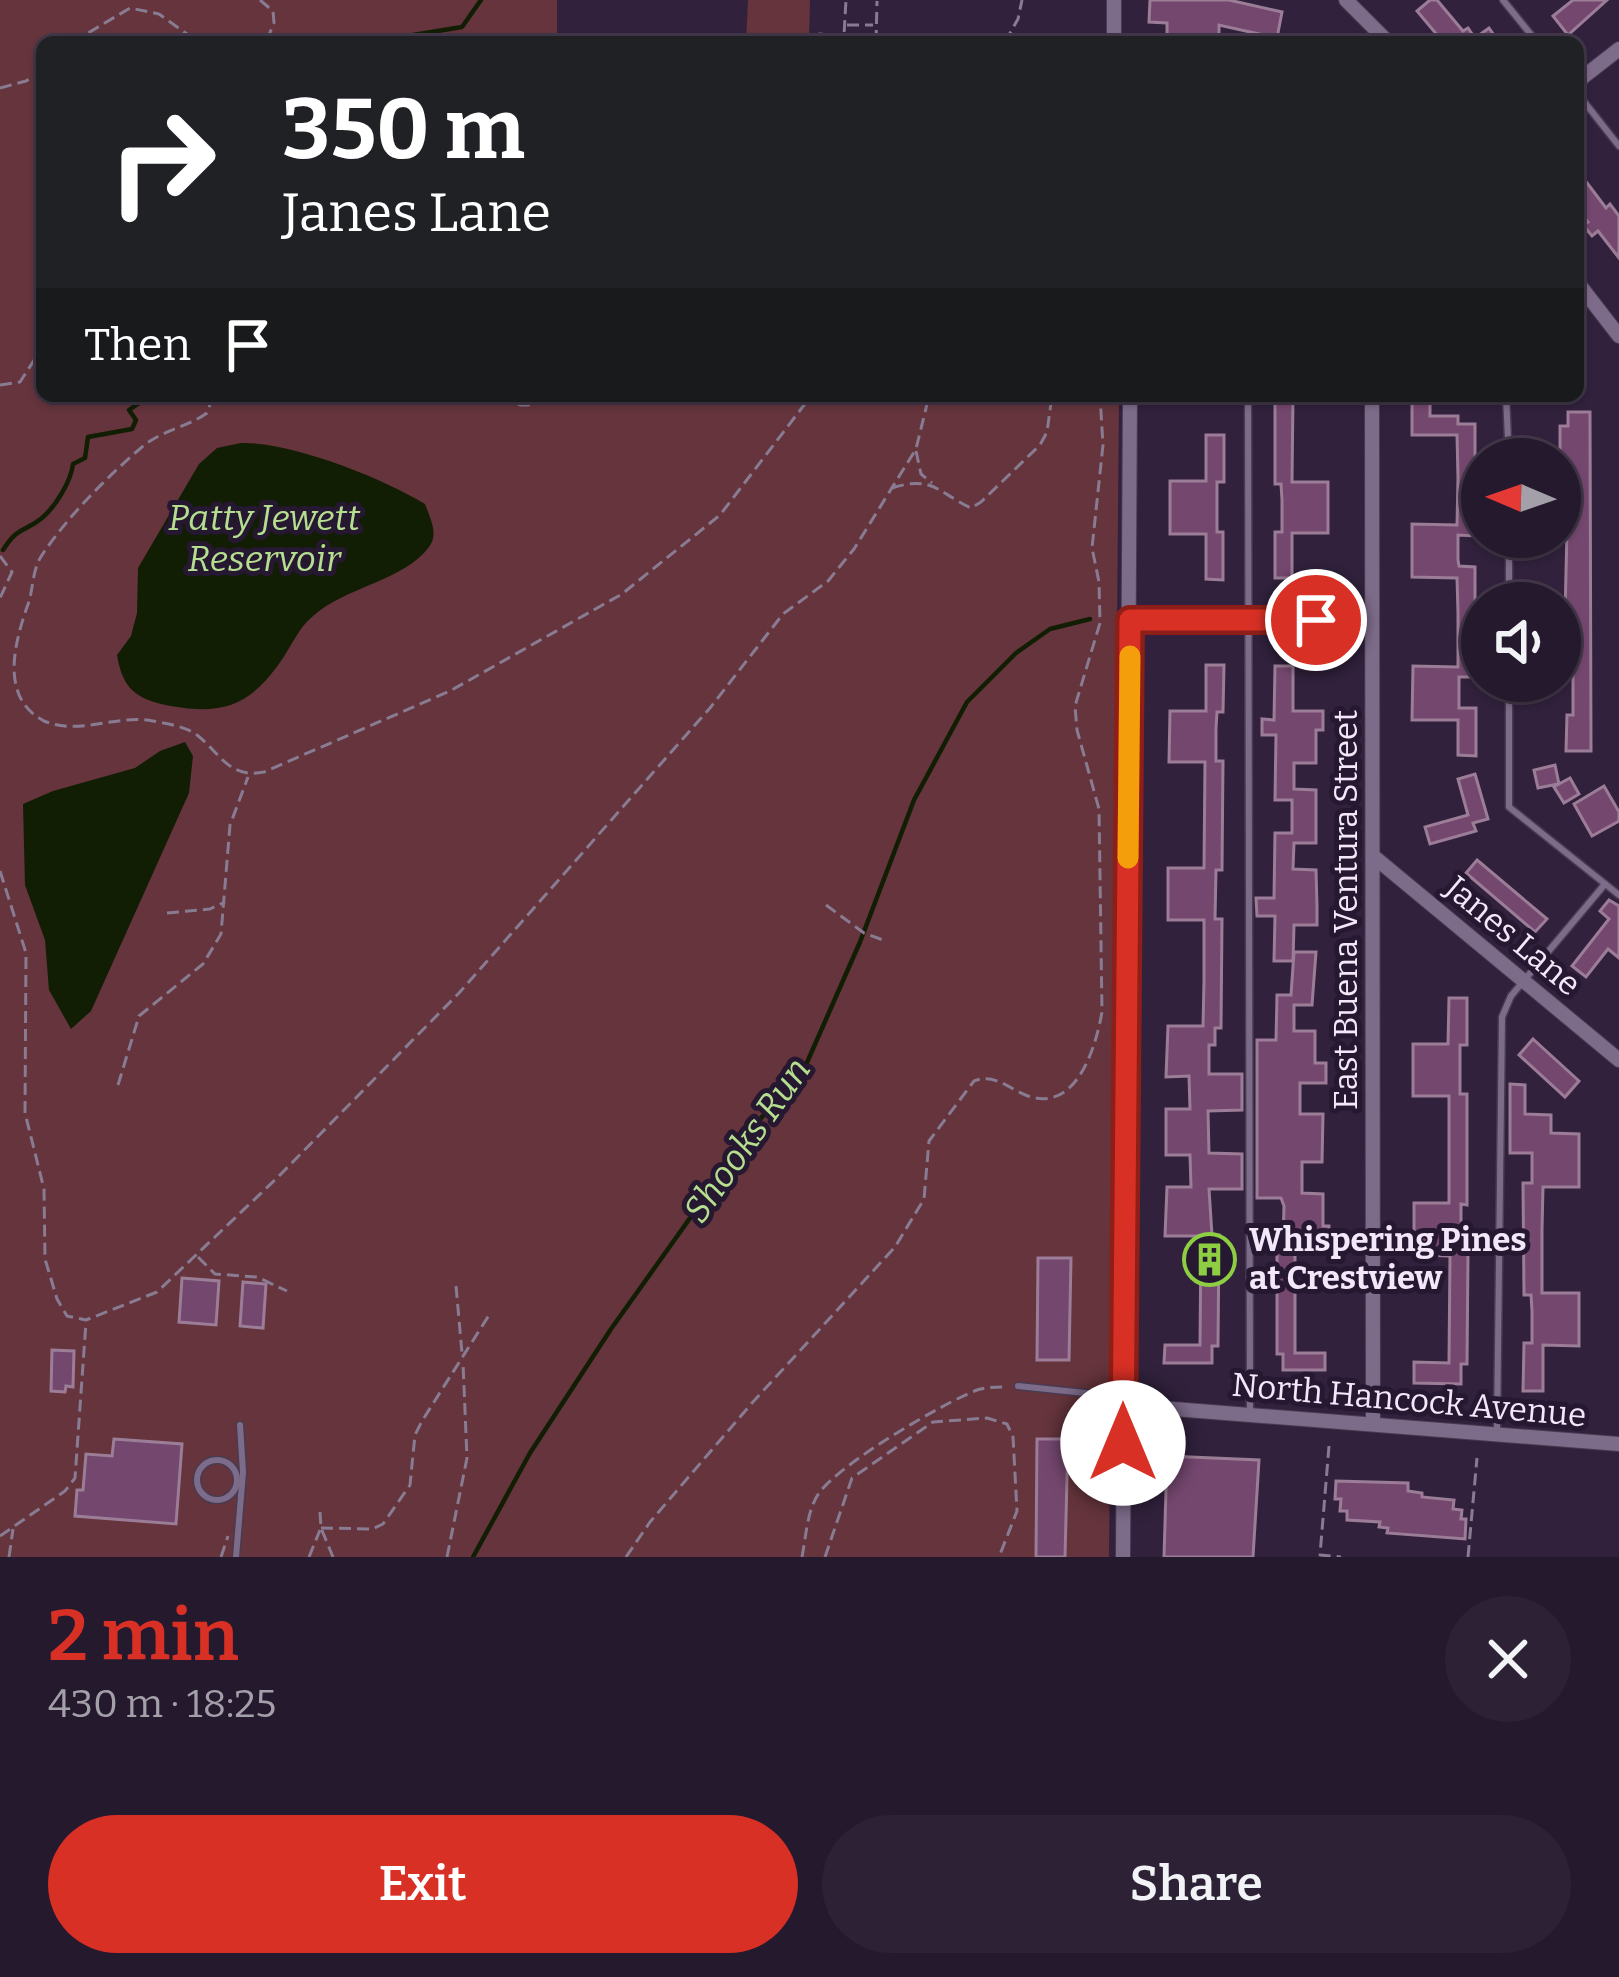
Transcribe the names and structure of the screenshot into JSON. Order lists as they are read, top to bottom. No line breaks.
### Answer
{"streets":{"street":["East Buena Ventura Street","Janes Lane","North Hancock Avenue"]},"crossings":[["East Buena Ventura Street","Janes Lane"],["East Buena Ventura Street","North Hancock Avenue"]],"water":["Patty Jewett Reservoir","Shooks Run"],"places":{"building":["Whispering Pines at Crestview"]},"north":"left","page":{"turn":["350 m","Janes Lane"],"then":"Then","heading":["2 min","430 m · 18:25"],"buttons":["Exit","Share"]}}
